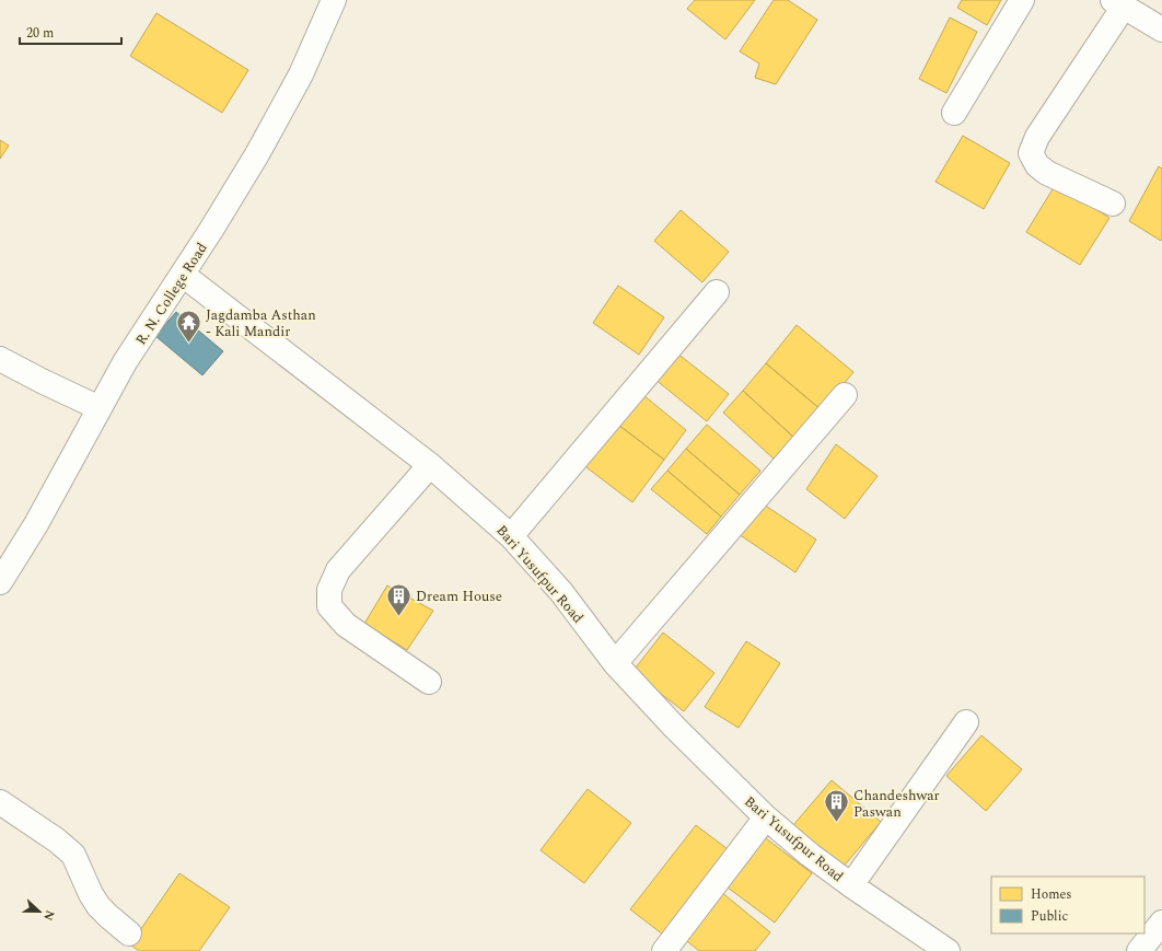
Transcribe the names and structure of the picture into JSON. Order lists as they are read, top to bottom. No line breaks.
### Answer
{"streets":{"street":["R. N. College Road","Bari Yusufpur Road"]},"crossings":[["R. N. College Road","Bari Yusufpur Road"]],"places":{"temple":["Jagdamba Asthan - Kali Mandir"],"building":["Dream House","Chandeshwar Paswan"]},"legend":["Homes","Public"],"scale_bar":"20 m","north":"right"}
